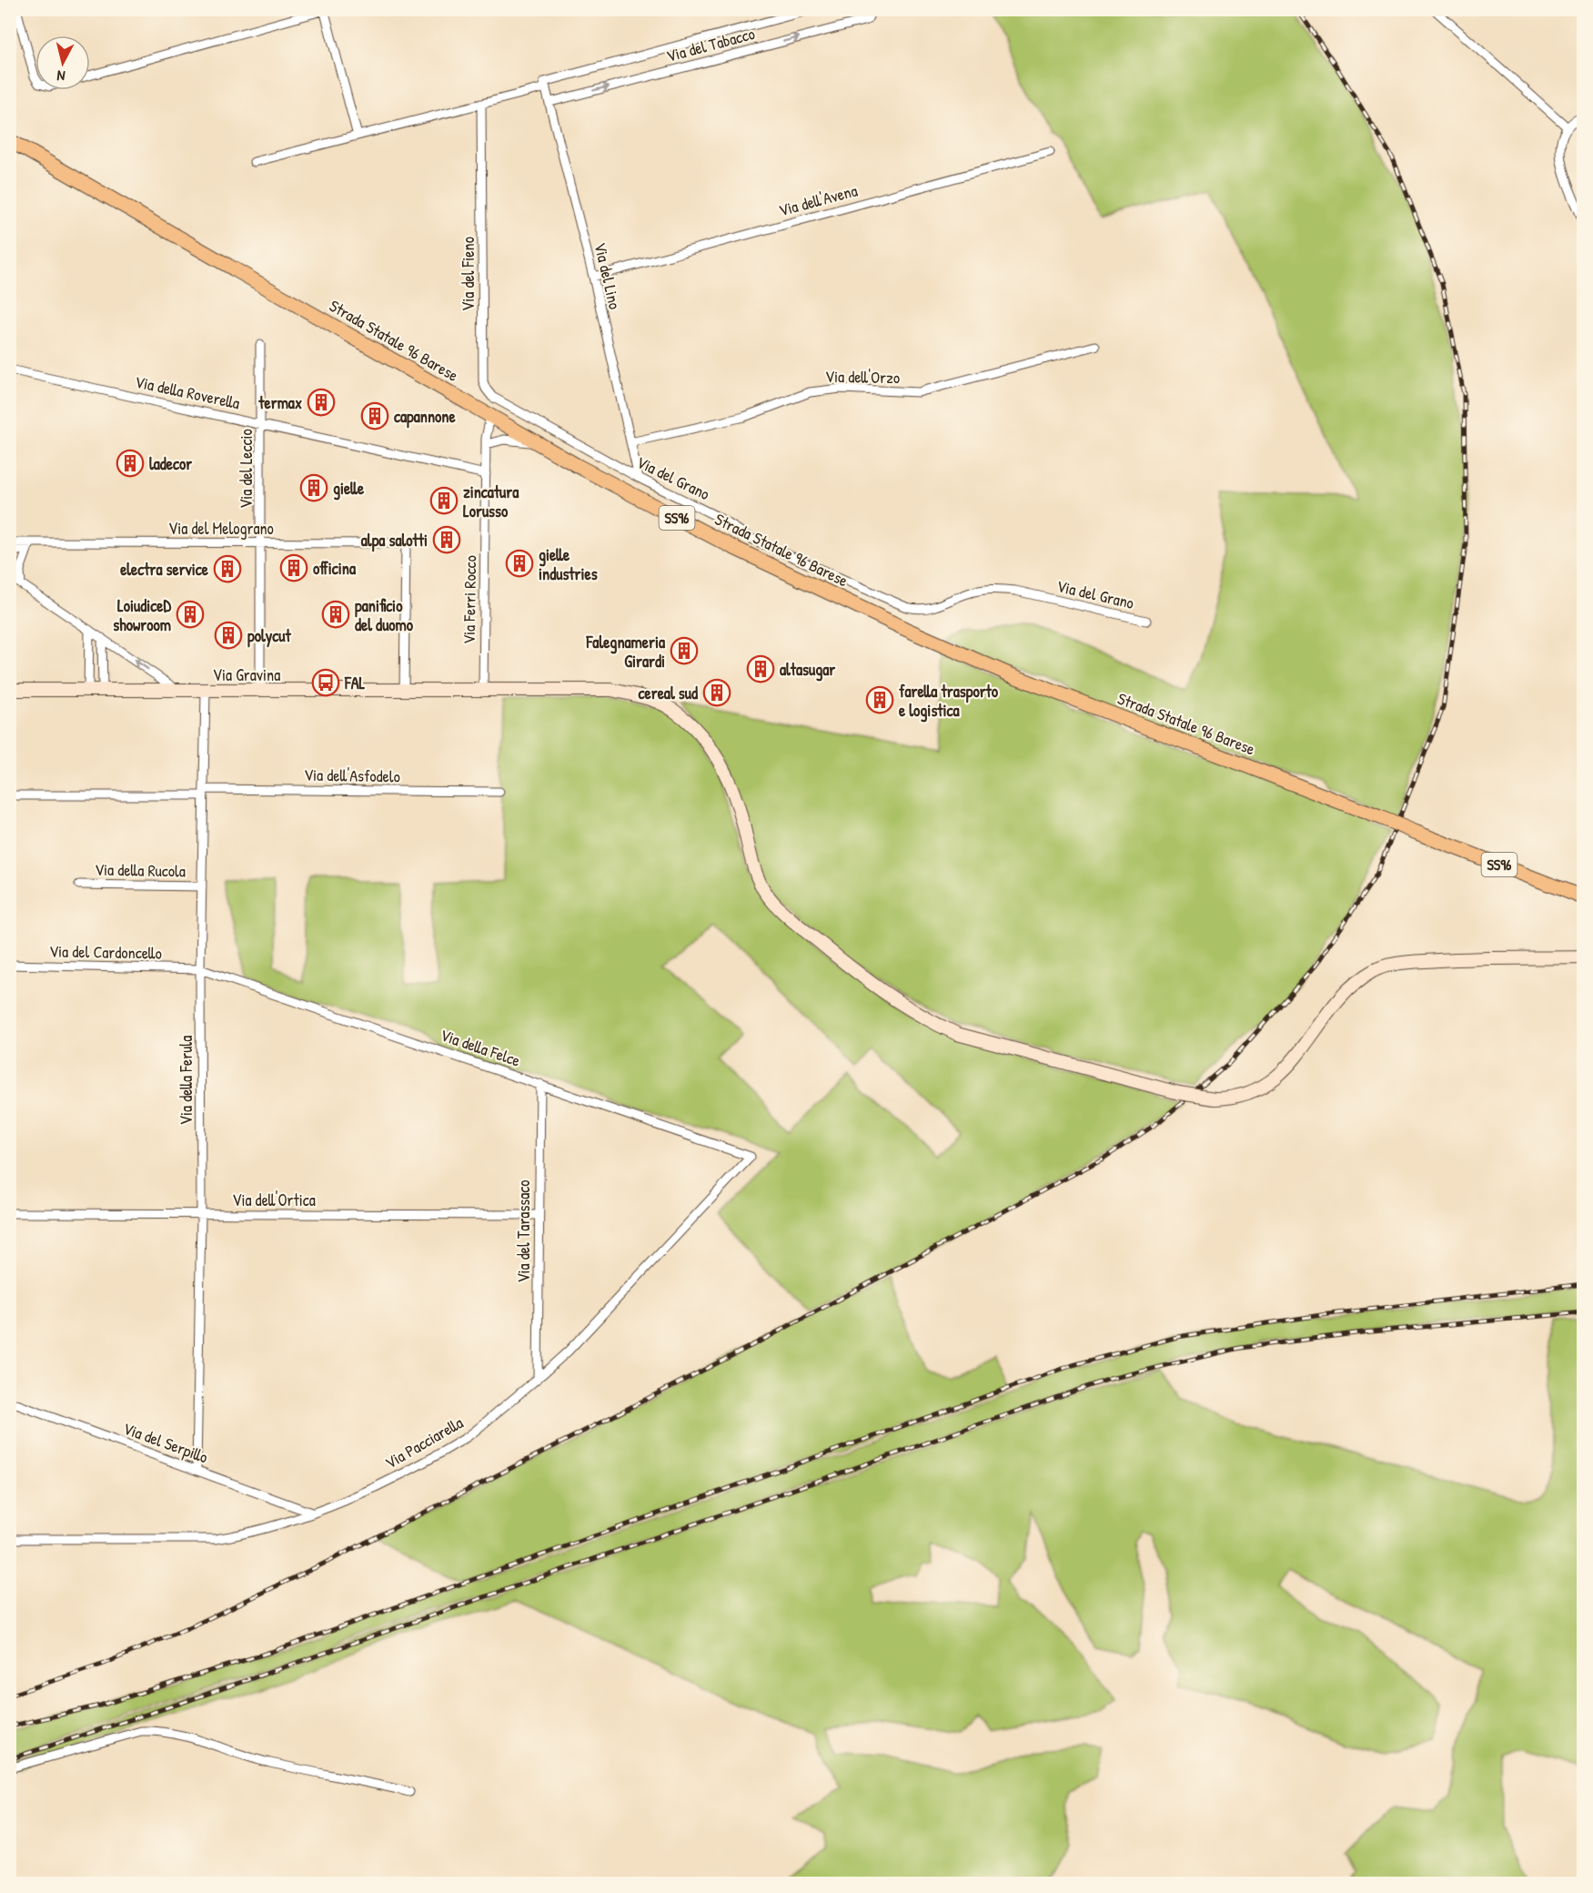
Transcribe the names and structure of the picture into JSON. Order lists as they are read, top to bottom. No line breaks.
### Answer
{"streets":{"main road":["Strada Statale 96 Barese","SS96","Via Gravina"],"street":["Via del Tabacco","Via dell'Avena","Via del Fieno","Via del Lino","Via dell'Orzo","Via della Roverella","Via del Leccio","Via del Grano","Via del Melograno","Via Ferri Rocco","Via dell'Asfodelo","Via della Rucola","Via del Cardoncello","Via della Felce","Via della Ferula","Via dell'Ortica","Via del Tarassaco","Via del Serpillo","Via Pacciarella"]},"crossings":[["Via del Tabacco","Via del Fieno"],["Via del Tabacco","Via del Lino"],["Via dell'Avena","Via del Lino"],["Via del Fieno","Via del Grano"],["Via del Lino","Via dell'Orzo"],["Via del Lino","Via del Grano"],["Strada Statale 96 Barese","Via Ferri Rocco"],["Via della Roverella","Via del Leccio"],["Via della Roverella","Via Ferri Rocco"],["Via del Leccio","Via del Melograno"],["Via del Leccio","Via Gravina"],["Via del Melograno","Via Gravina"],["Via Ferri Rocco","Via Gravina"],["Via Gravina","Via della Ferula"],["Via dell'Asfodelo","Via della Ferula"],["Via della Rucola","Via della Ferula"],["Via del Cardoncello","Via della Felce"],["Via del Cardoncello","Via della Ferula"],["Via della Felce","Via della Ferula"],["Via della Felce","Via del Tarassaco"],["Via della Felce","Via Pacciarella"],["Via della Ferula","Via dell'Ortica"],["Via della Ferula","Via del Serpillo"],["Via dell'Ortica","Via del Tarassaco"],["Via del Tarassaco","Via Pacciarella"],["Via del Serpillo","Via Pacciarella"]],"places":{"building":["termax","capannone","ladecor","gielle","zincatura Lorusso","alpa salotti","gielle industries","officina","electra service","LoiudiceD showroom","panificio del duomo","polycut","Falegnameria Girardi","altasugar","cereal sud","farella trasporto e logistica"],"bus stop":["FAL"]},"north":"bottom"}
